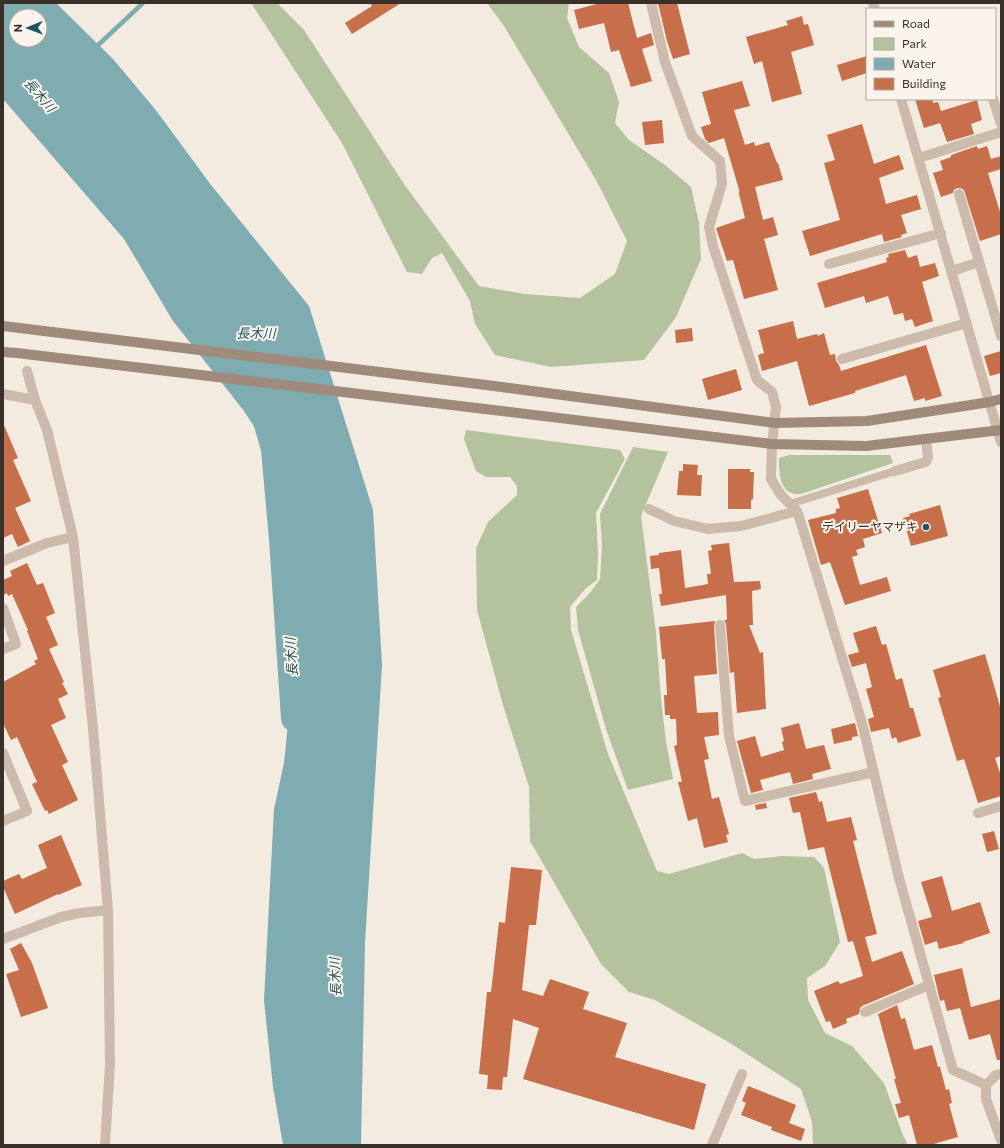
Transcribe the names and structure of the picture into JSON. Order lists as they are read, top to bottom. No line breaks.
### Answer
{"water":["長木川"],"places":["デイリーヤマザキ"],"legend":["Road","Park","Water","Building"],"north":"left"}
